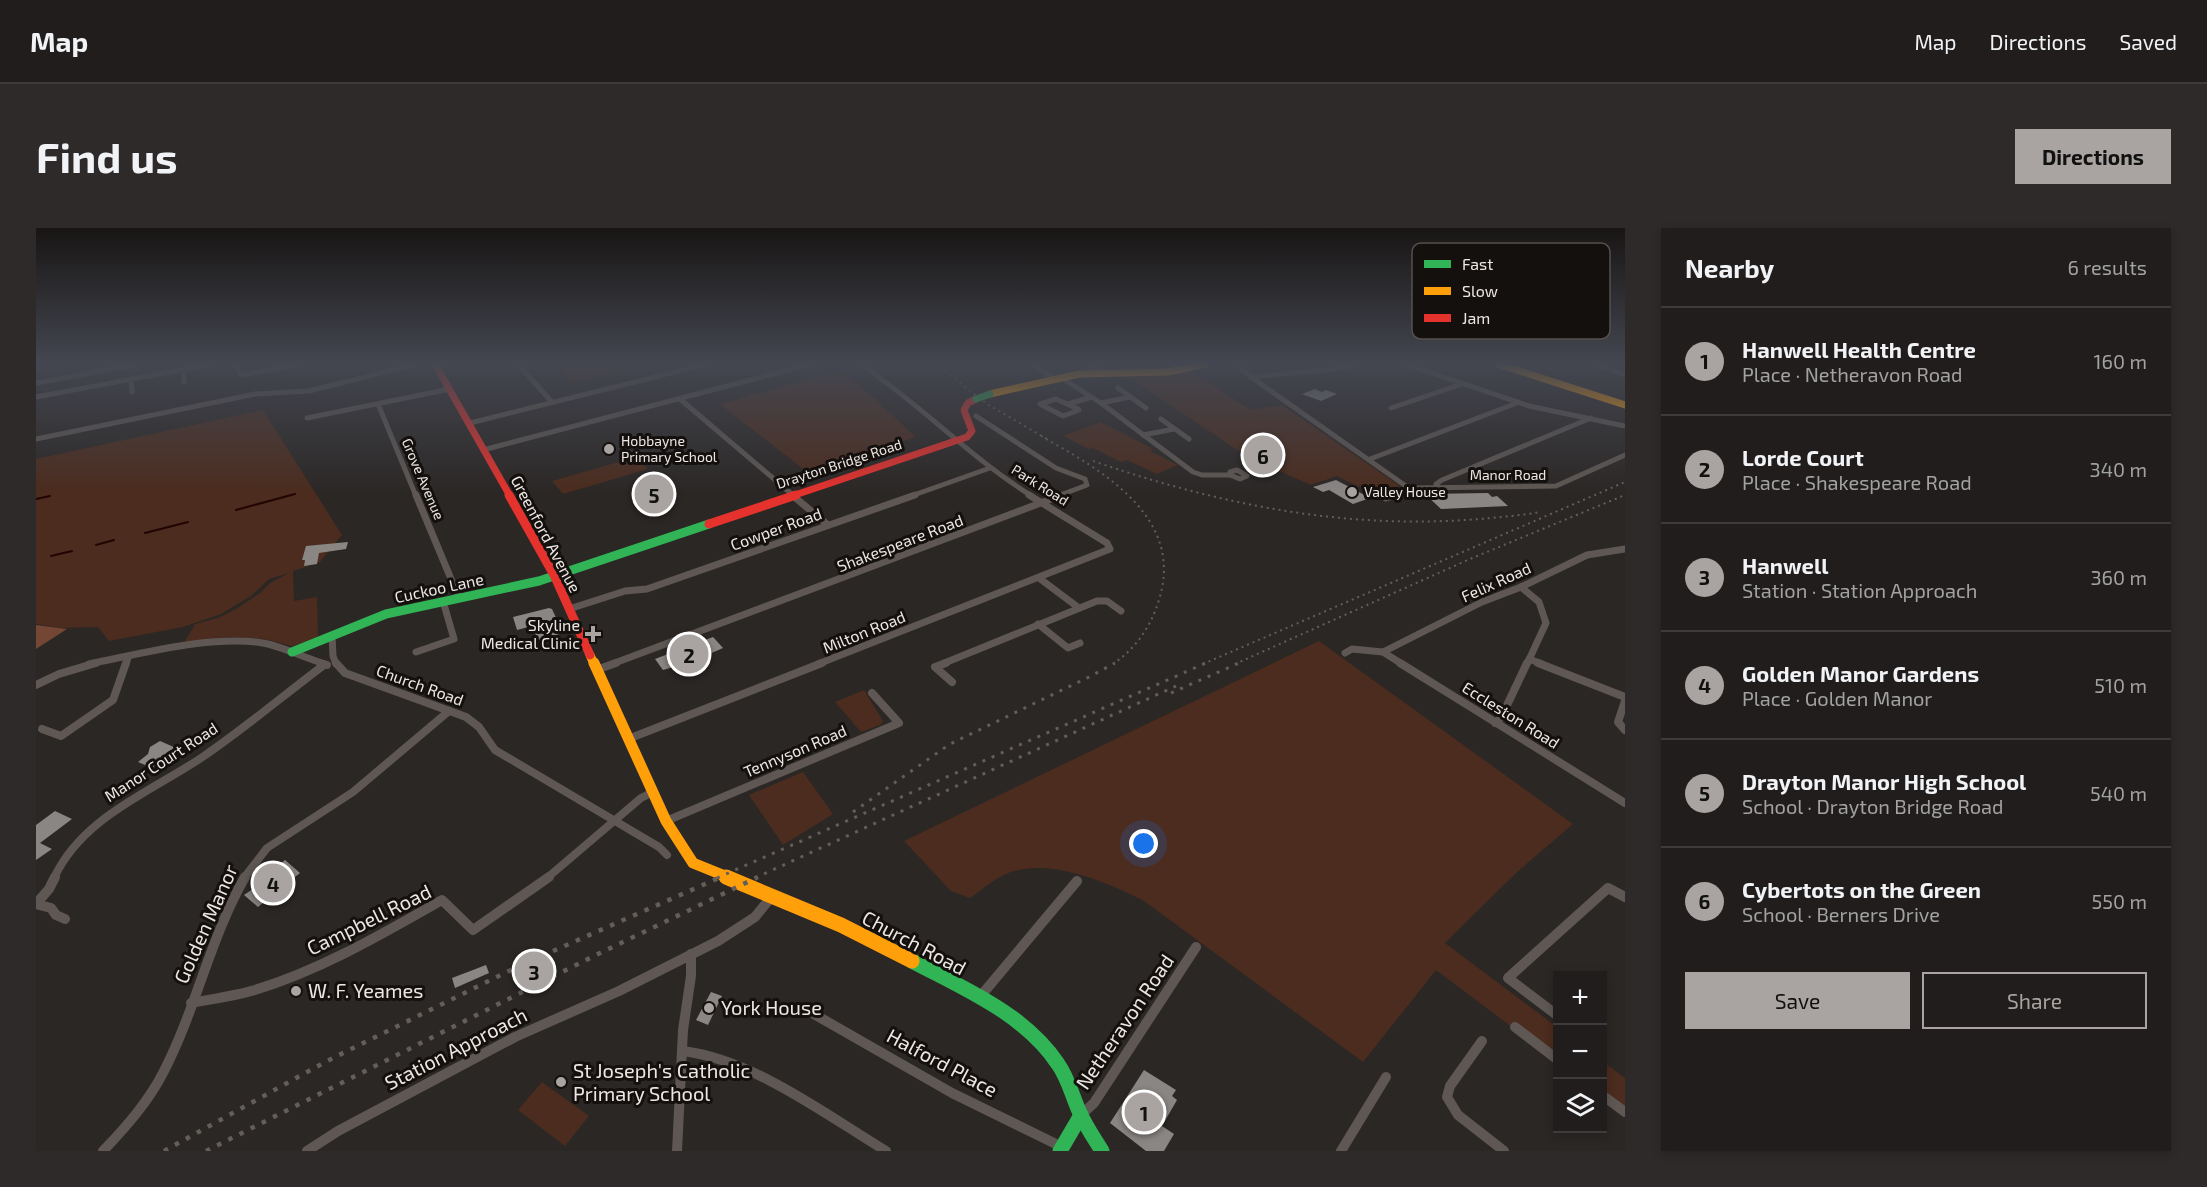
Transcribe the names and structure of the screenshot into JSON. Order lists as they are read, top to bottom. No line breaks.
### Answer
{"streets":{"street":["Drayton Bridge Road","Manor Road","Grove Avenue","Park Road","Cowper Road","Greenford Avenue","Shakespeare Road","Felix Road","Cuckoo Lane","Milton Road","Church Road","Eccleston Road","Tennyson Road","Manor Court Road","Campbell Road","Golden Manor","Netheravon Road","Station Approach","Halford Place"]},"crossings":[["Drayton Bridge Road","Park Road"],["Drayton Bridge Road","Greenford Avenue"],["Drayton Bridge Road","Cuckoo Lane"],["Grove Avenue","Cuckoo Lane"],["Park Road","Cowper Road"],["Park Road","Shakespeare Road"],["Park Road","Milton Road"],["Cowper Road","Greenford Avenue"],["Greenford Avenue","Shakespeare Road"],["Greenford Avenue","Cuckoo Lane"],["Greenford Avenue","Milton Road"],["Greenford Avenue","Church Road"],["Greenford Avenue","Tennyson Road"],["Greenford Avenue","Campbell Road"],["Felix Road","Eccleston Road"],["Church Road","Tennyson Road"],["Church Road","Manor Court Road"],["Church Road","Campbell Road"],["Church Road","Golden Manor"],["Church Road","Netheravon Road"],["Church Road","Station Approach"],["Campbell Road","Golden Manor"]],"places":{"other":["Hobbayne Primary School","Valley House","W. F. Yeames","York House","St Joseph's Catholic Primary School"],"health":["Skyline Medical Clinic"]},"legend":["Fast","Slow","Jam"],"page":{"header":"Map","nav":["Map","Directions","Saved"],"buttons":["Directions",["Save","Share"]],"title":"Find us","heading":["Nearby","6 results"],"list":[{"mark":"1","name":"Hanwell Health Centre","note":"Place · Netheravon Road","value":"160 m"},{"mark":"2","name":"Lorde Court","note":"Place · Shakespeare Road","value":"340 m"},{"mark":"3","name":"Hanwell","note":"Station · Station Approach","value":"360 m"},{"mark":"4","name":"Golden Manor Gardens","note":"Place · Golden Manor","value":"510 m"},{"mark":"5","name":"Drayton Manor High School","note":"School · Drayton Bridge Road","value":"540 m"},{"mark":"6","name":"Cybertots on the Green","note":"School · Berners Drive","value":"550 m"}],"pins":["6","5","2","4","3","1"],"map_buttons":["+","−"]}}
